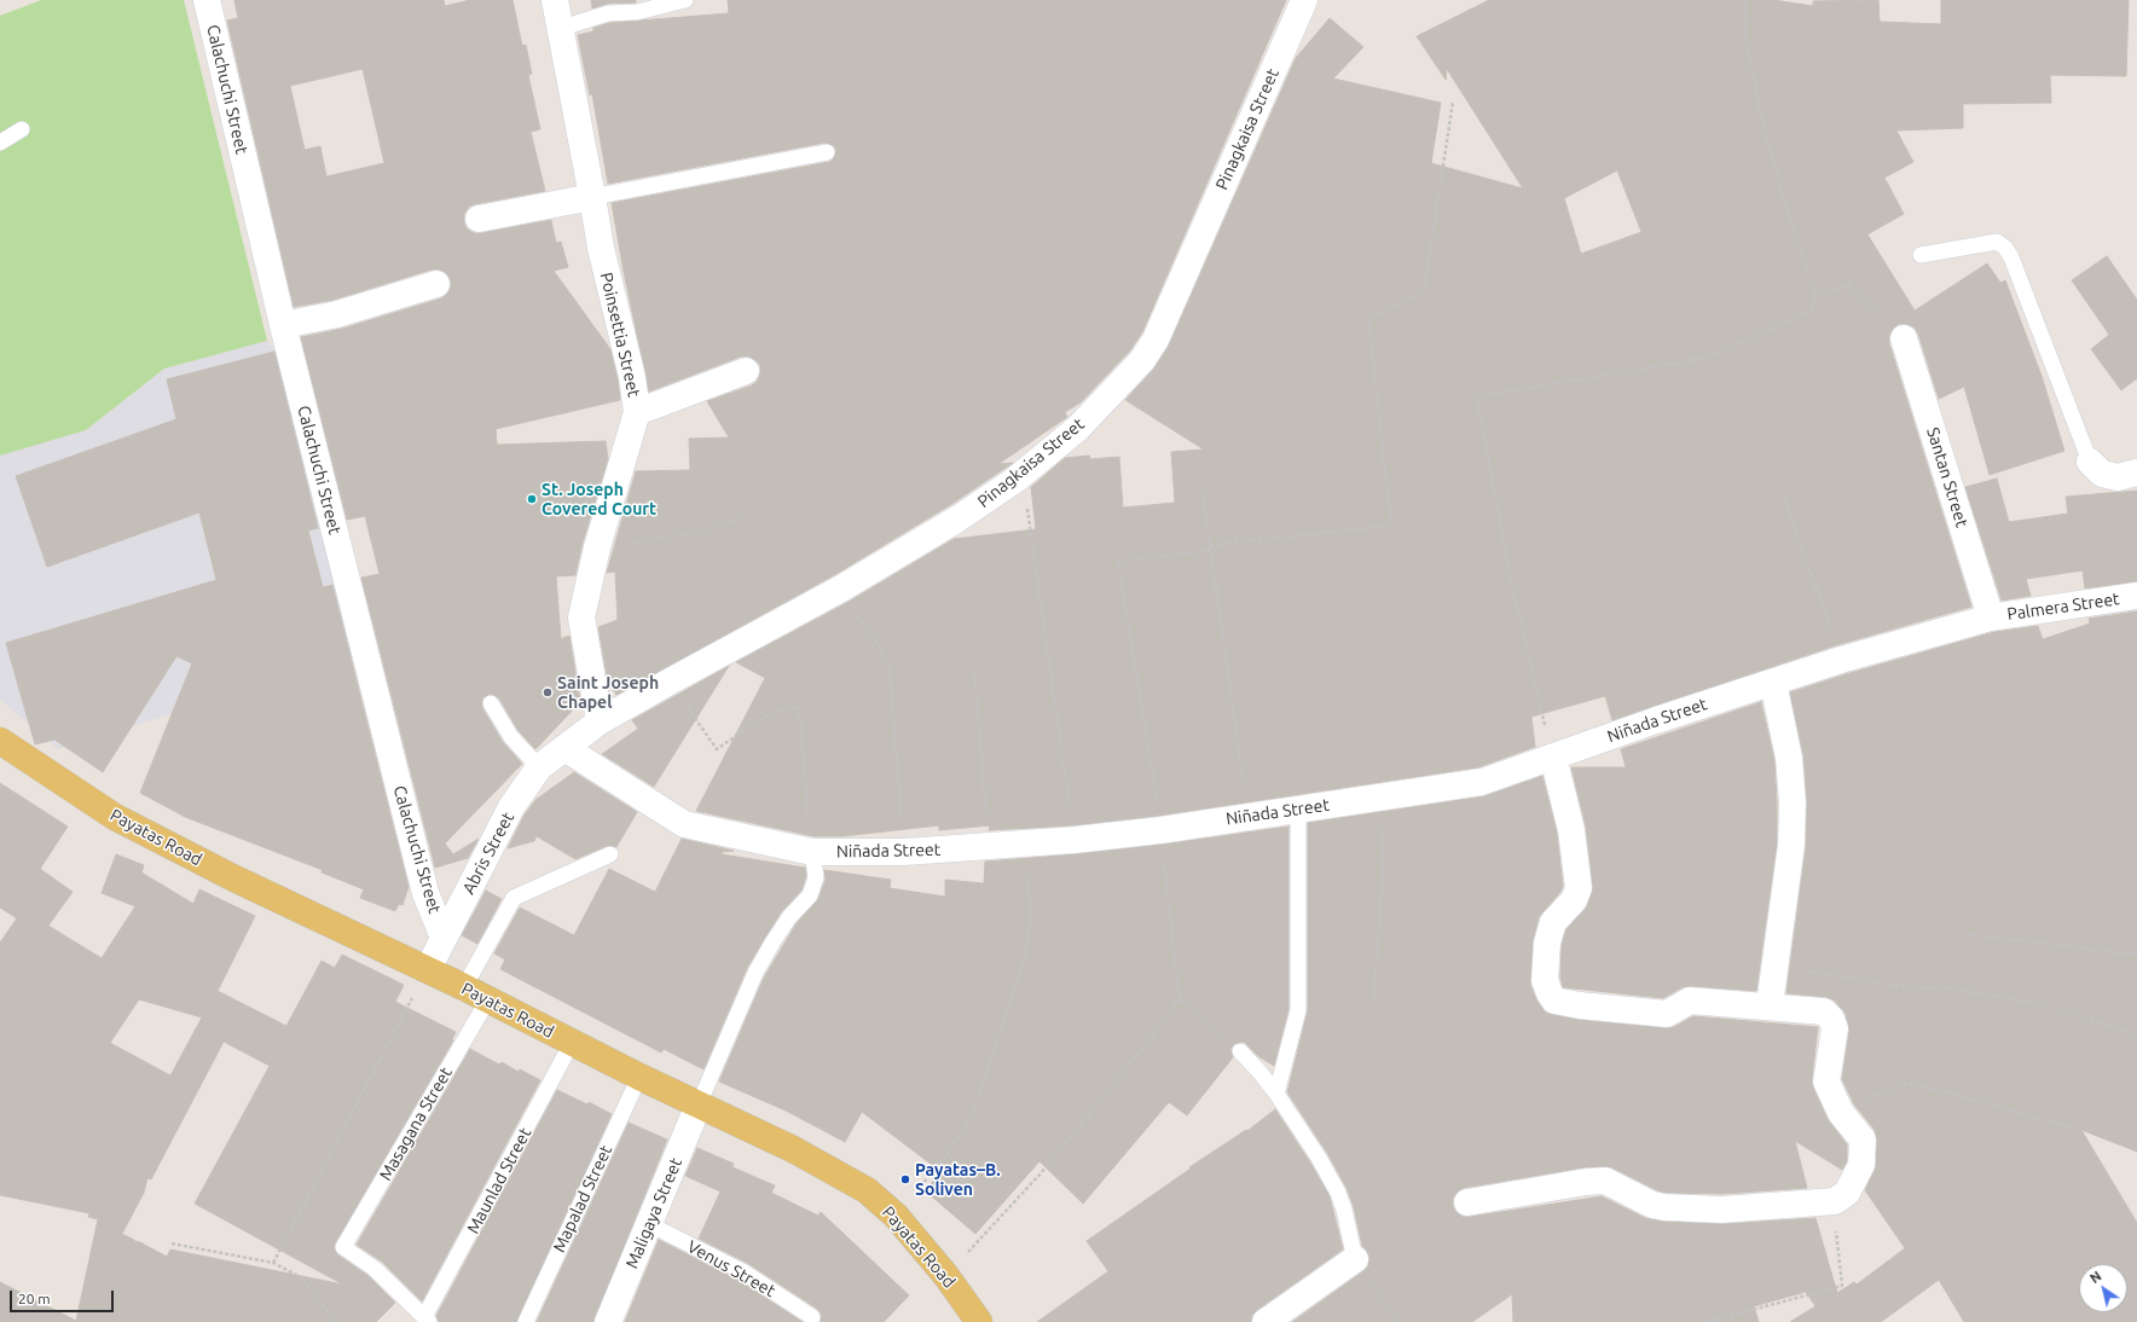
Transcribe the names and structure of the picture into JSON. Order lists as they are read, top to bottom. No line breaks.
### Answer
{"streets":{"main road":["Payatas Road"],"street":["Calachuchi Street","Pinagkaisa Street","Poinsettia Street","Santan Street","Palmera Street","Niñada Street","Abris Street","Maligaya Street"],"lane":["Masagana Street","Maunlad Street","Mapalad Street","Venus Street"]},"crossings":[["Calachuchi Street","Abris Street"],["Pinagkaisa Street","Poinsettia Street"],["Pinagkaisa Street","Niñada Street"],["Pinagkaisa Street","Abris Street"],["Santan Street","Palmera Street"],["Santan Street","Niñada Street"],["Palmera Street","Niñada Street"],["Niñada Street","Abris Street"],["Payatas Road","Abris Street"],["Payatas Road","Masagana Street"],["Payatas Road","Maunlad Street"],["Payatas Road","Mapalad Street"],["Payatas Road","Maligaya Street"],["Masagana Street","Maunlad Street"],["Maligaya Street","Venus Street"]],"places":["St. Joseph Covered Court","Saint Joseph Chapel","Payatas–B. Soliven"],"scale_bar":"20 m","north":"top left"}
